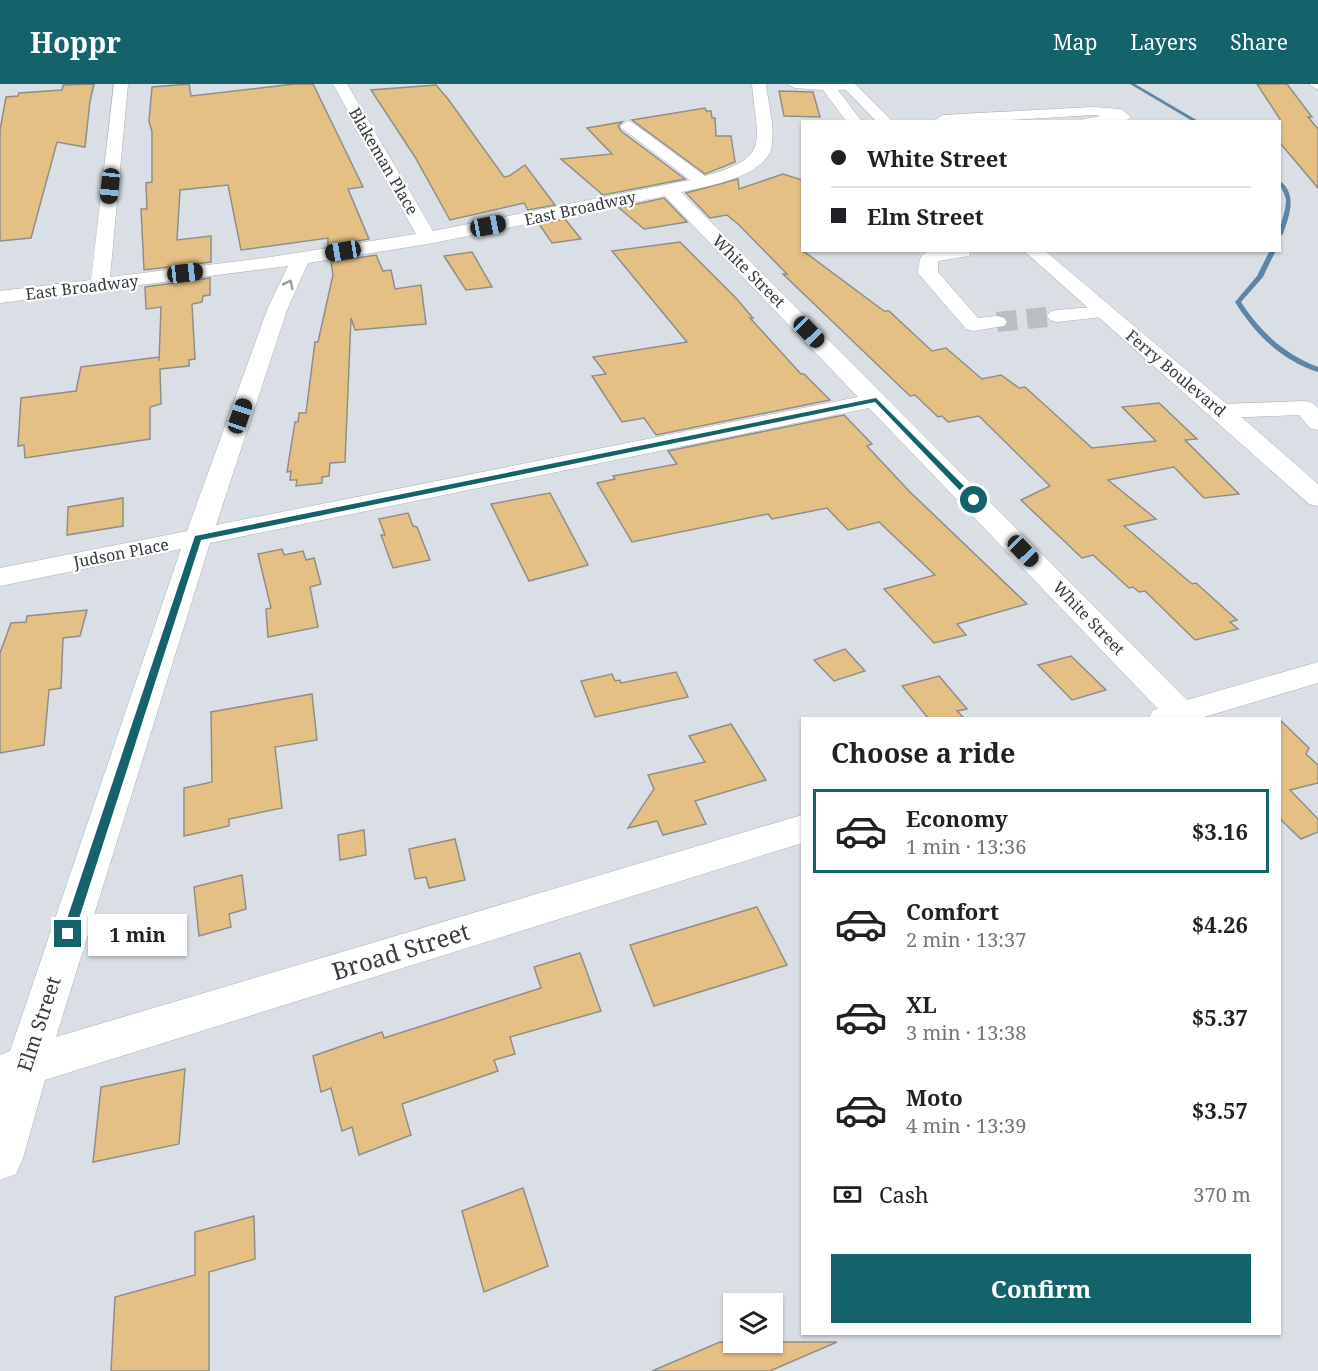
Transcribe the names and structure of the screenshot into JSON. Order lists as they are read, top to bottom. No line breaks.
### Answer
{"streets":{"street":["Blakeman Place","East Broadway","White Street","Ferry Boulevard","Judson Place","Broad Street","Elm Street"]},"crossings":[["Blakeman Place","East Broadway"],["East Broadway","White Street"],["East Broadway","Elm Street"],["White Street","Judson Place"],["Judson Place","Elm Street"],["Broad Street","Elm Street"]],"page":{"header":"Hoppr","nav":["Map","Layers","Share"],"banner":["White Street","Elm Street"],"heading":"Choose a ride","list":[{"name":"Economy","note":"1 min · 13:36","value":"$3.16"},{"name":"Comfort","note":"2 min · 13:37","value":"$4.26"},{"name":"XL","note":"3 min · 13:38","value":"$5.37"},{"name":"Moto","note":"4 min · 13:39","value":"$3.57"}],"bubble":"1 min","pay":["Cash","370 m"],"buttons":"Confirm"}}
